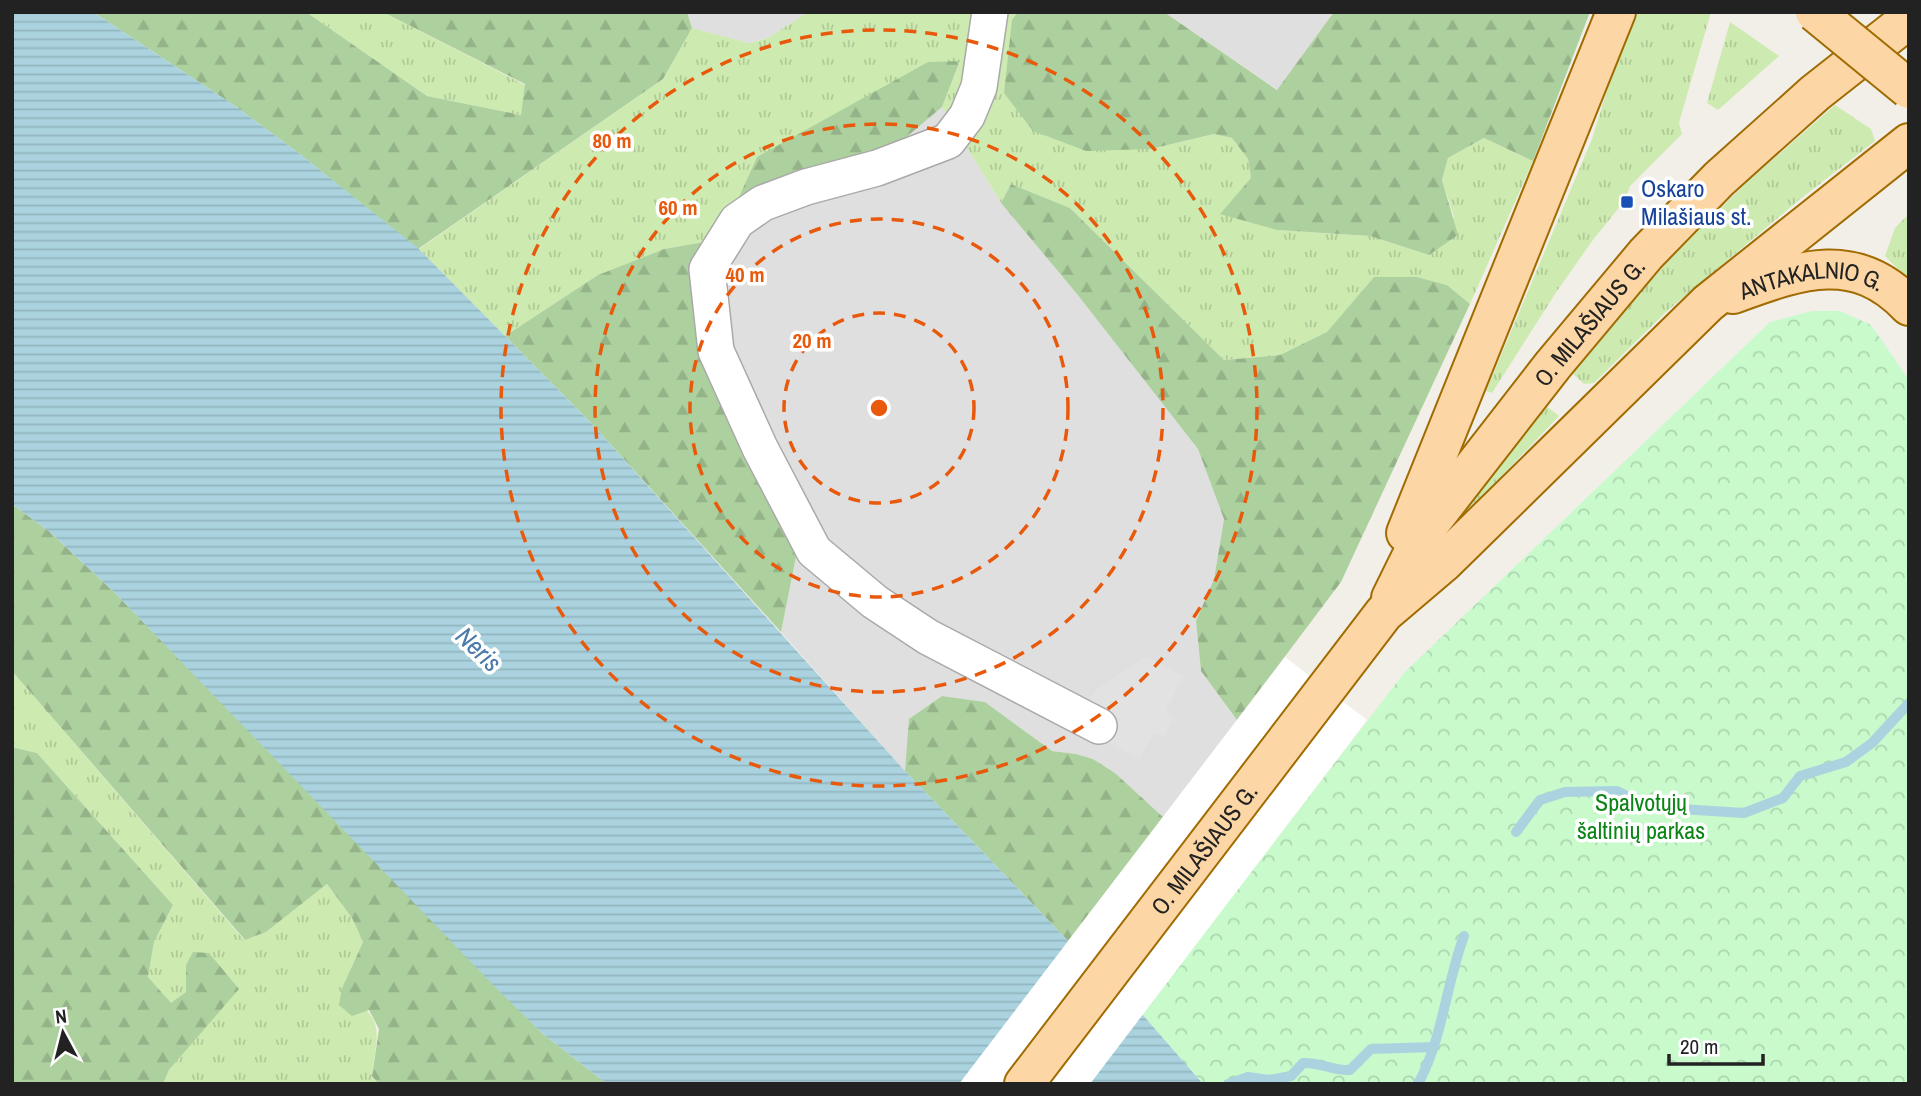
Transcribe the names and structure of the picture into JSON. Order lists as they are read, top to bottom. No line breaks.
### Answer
{"streets":{"main road":["ANTAKALNIO G.","O. MILAŠIAUS G."]},"crossings":[["ANTAKALNIO G.","O. MILAŠIAUS G."]],"water":["Neris"],"parks":["Spalvotųjų šaltinių parkas"],"places":{"transit":["Oskaro Milašiaus st."]},"scale_bar":"20 m","north":"top","rings":["80 m","60 m","40 m","20 m"]}
